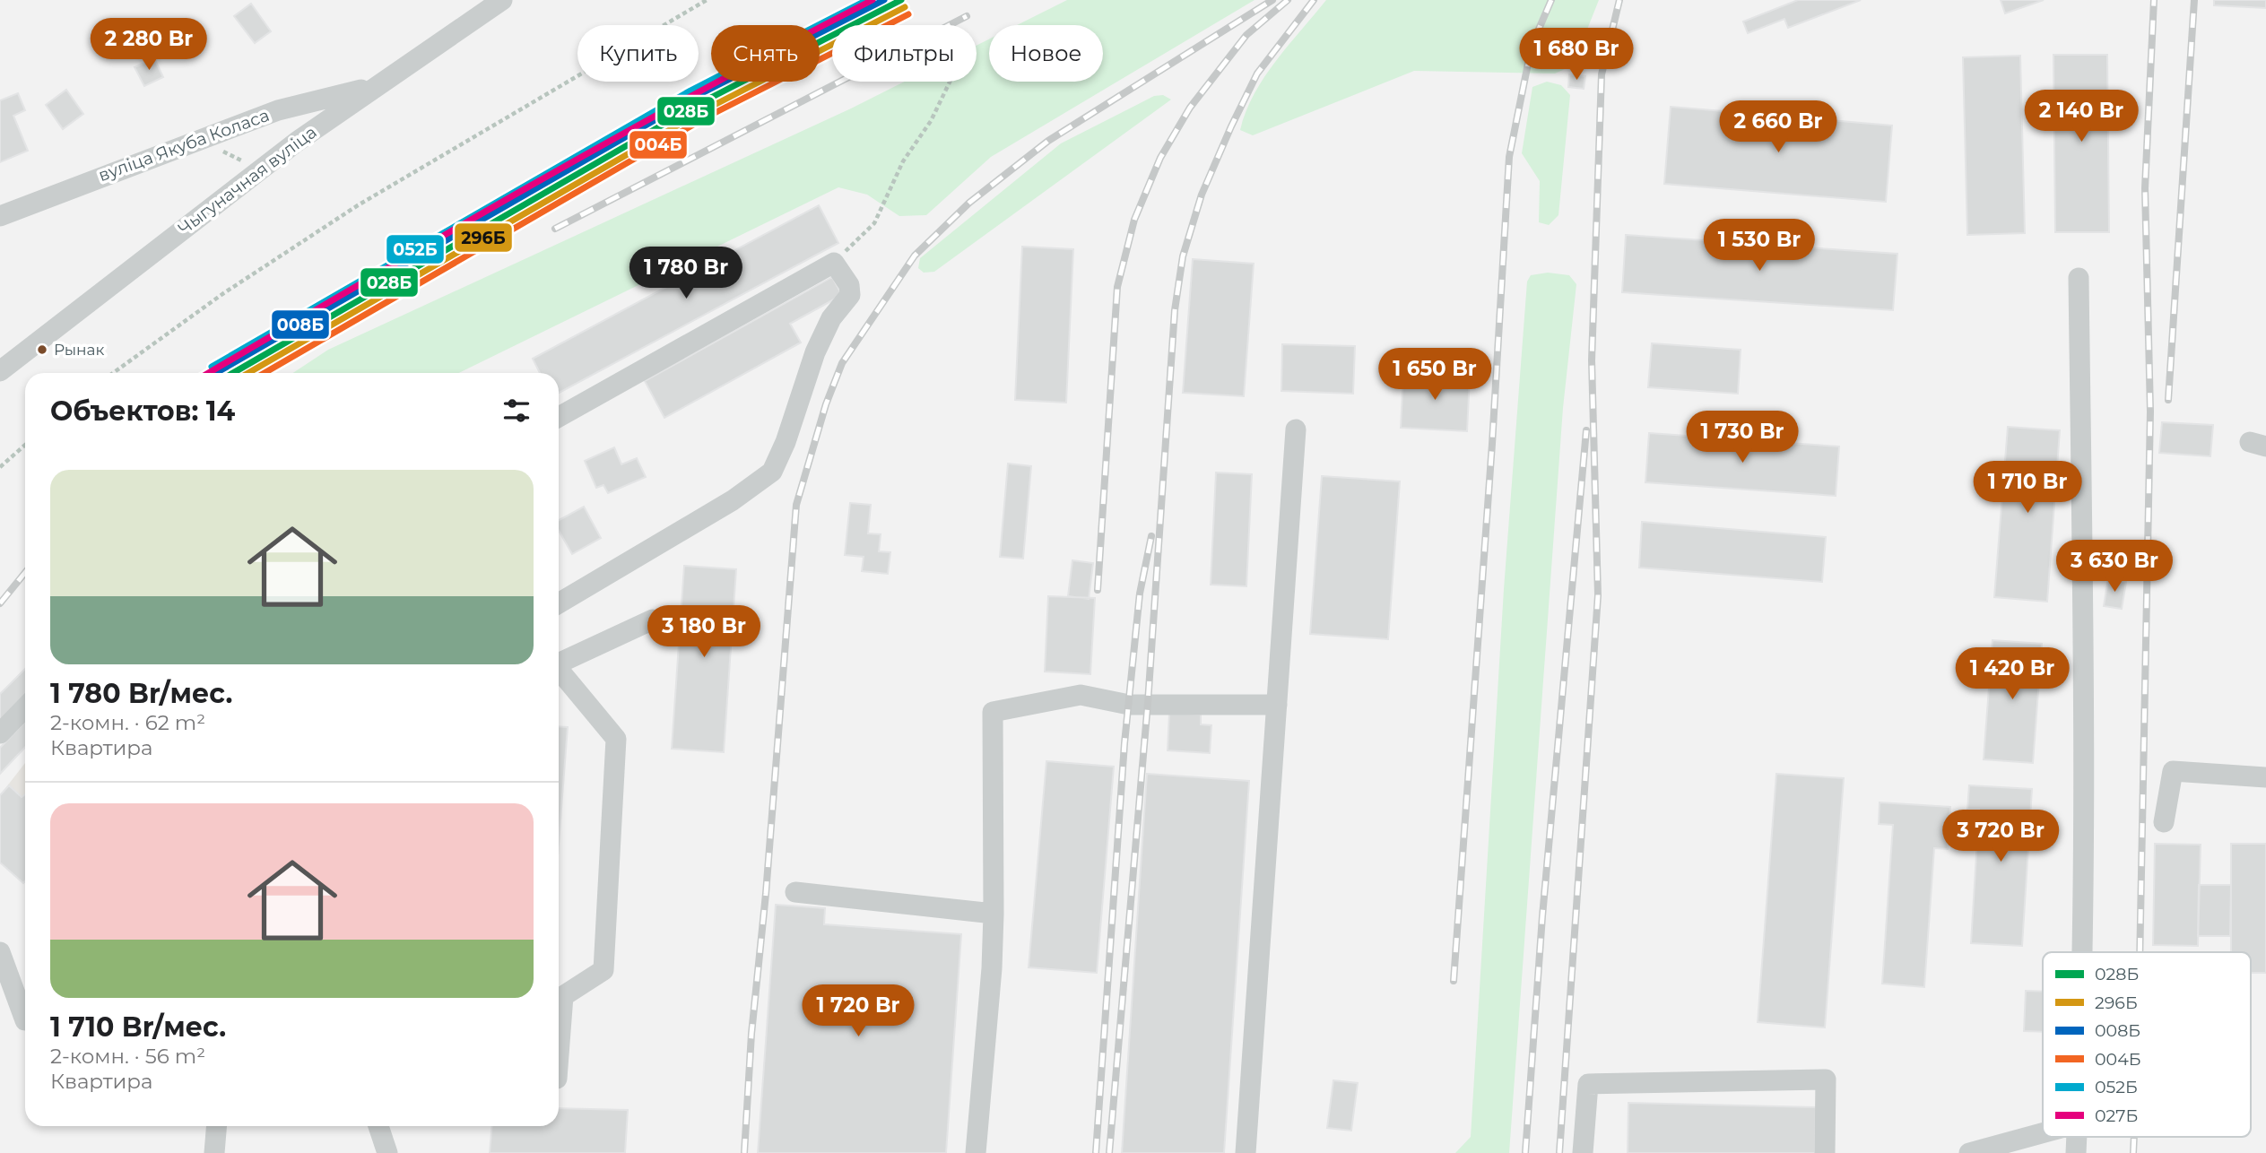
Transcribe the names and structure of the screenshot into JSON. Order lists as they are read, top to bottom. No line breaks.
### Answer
{"streets":{"street":["вуліца Якуба Коласа","Чыгуначная вуліца"]},"crossings":[["вуліца Якуба Коласа","Чыгуначная вуліца"]],"places":["Рынак"],"lines":["transit line 028Б","transit line 008Б","transit line 052Б","transit line 027Б","transit line 296Б","transit line 004Б"],"legend":["028Б","296Б","008Б","004Б","052Б","027Б"],"page":{"price":["2 280 Br","1 680 Br","2 140 Br","2 660 Br","1 530 Br","1 780 Br","1 650 Br","1 730 Br","1 710 Br","3 630 Br","3 180 Br","1 420 Br","3 720 Br","1 720 Br"],"chip":["Купить","Снять","Фильтры","Новое"],"heading":"Объектов: 14","list":[{"name":"1 780 Br/мес.","note":"2-комн. · 62 m² · Квартира"},{"name":"1 710 Br/мес.","note":"2-комн. · 56 m² · Квартира"}]}}
